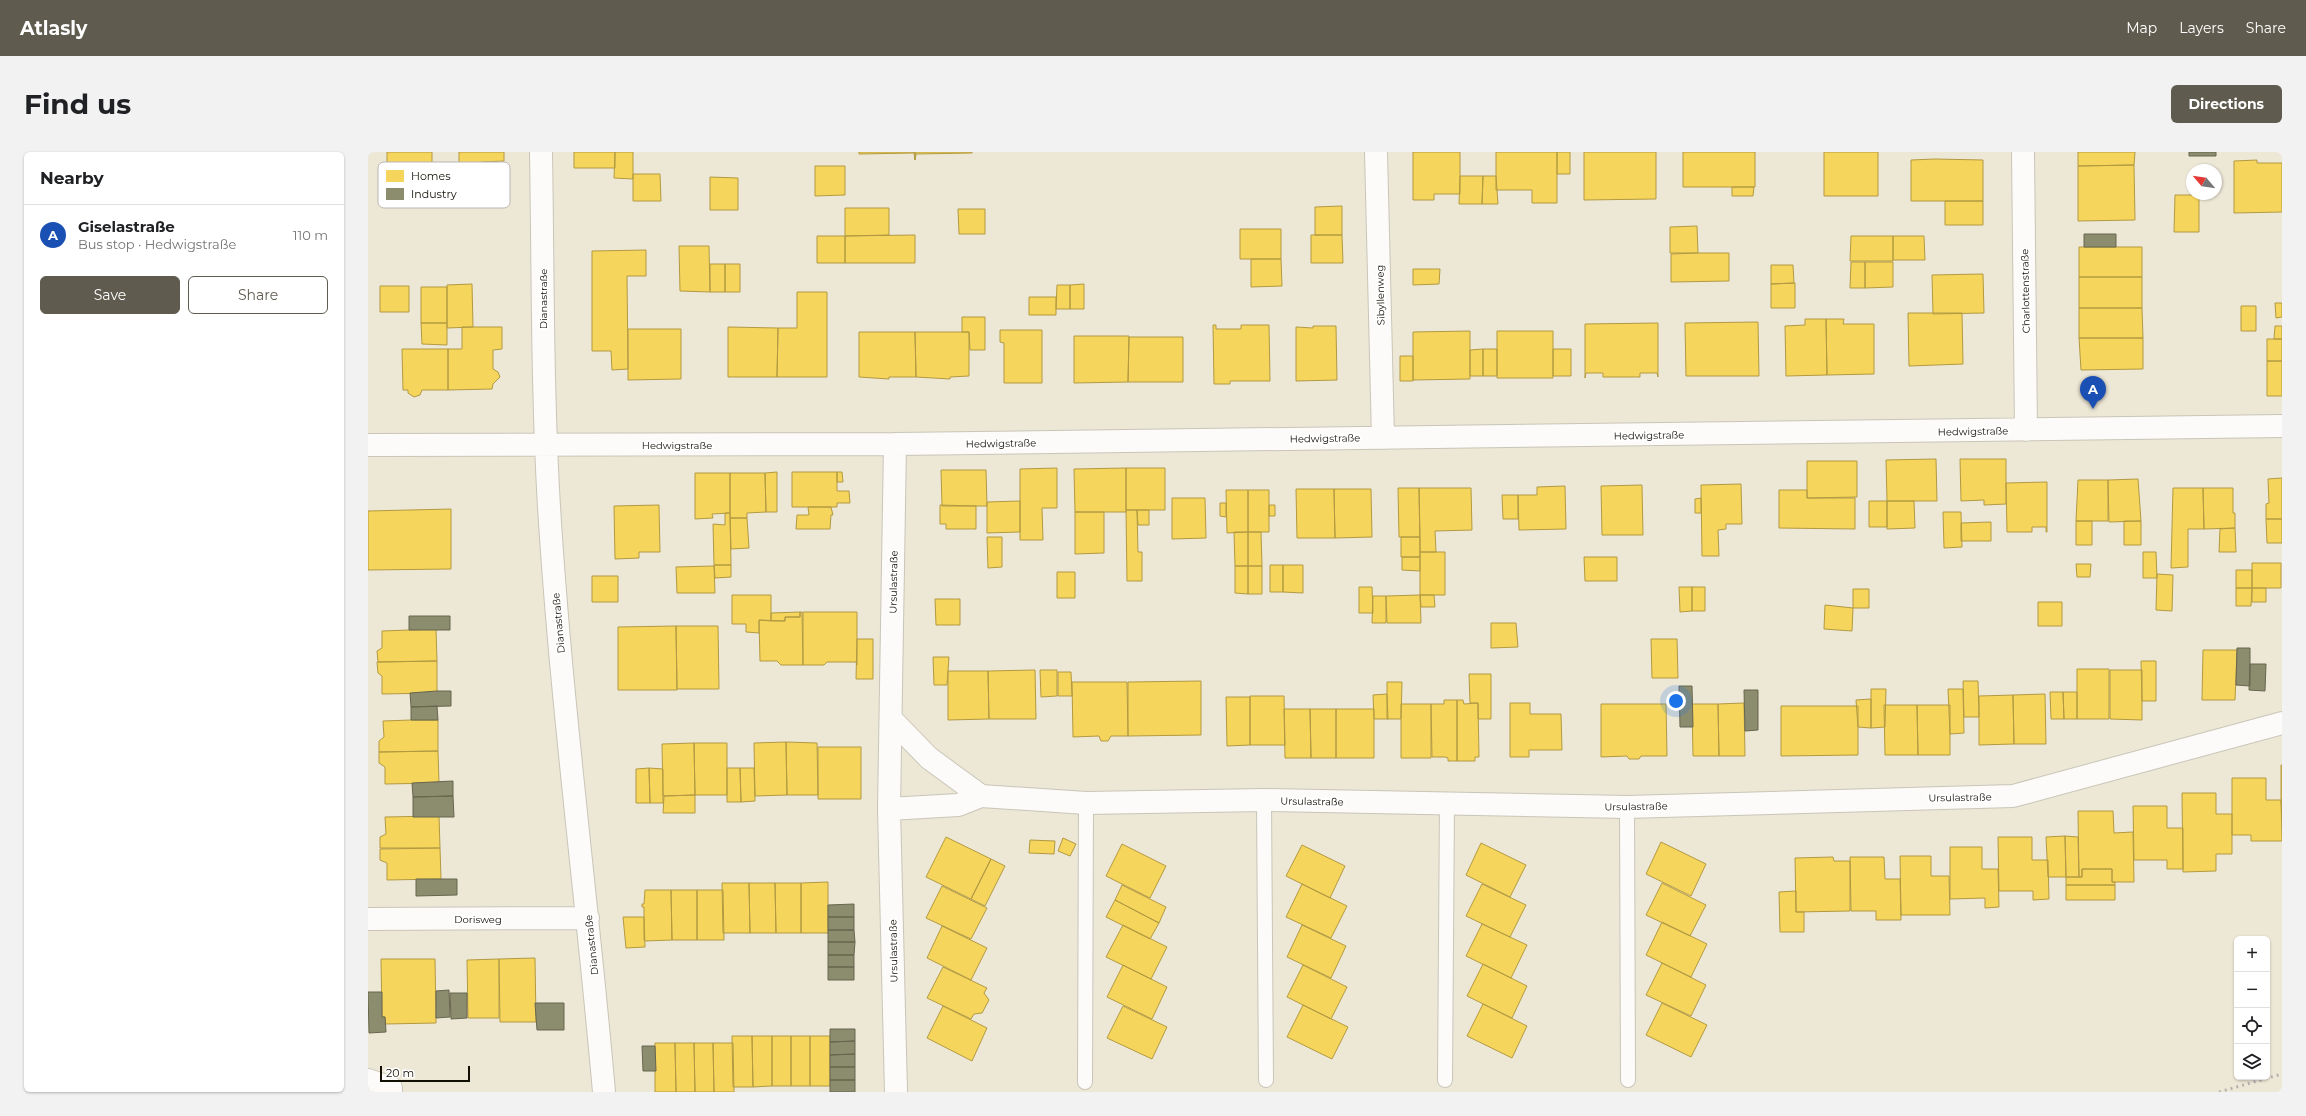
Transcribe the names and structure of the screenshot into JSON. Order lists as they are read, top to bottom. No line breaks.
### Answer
{"streets":{"street":["Charlottenstraße","Sibyllenweg","Dianastraße","Hedwigstraße","Ursulastraße","Dorisweg"]},"crossings":[["Charlottenstraße","Hedwigstraße"],["Sibyllenweg","Hedwigstraße"],["Dianastraße","Hedwigstraße"],["Dianastraße","Dorisweg"],["Hedwigstraße","Ursulastraße"]],"legend":["Homes","Industry"],"scale_bar":"20 m","north":"top left","page":{"header":"Atlasly","nav":["Map","Layers","Share"],"buttons":["Directions",["Save","Share"]],"title":"Find us","heading":"Nearby","list":[{"mark":"A","name":"Giselastraße","note":"Bus stop · Hedwigstraße","value":"110 m"}],"pins":"A","map_buttons":["+","−"],"scale":"20 m"}}
